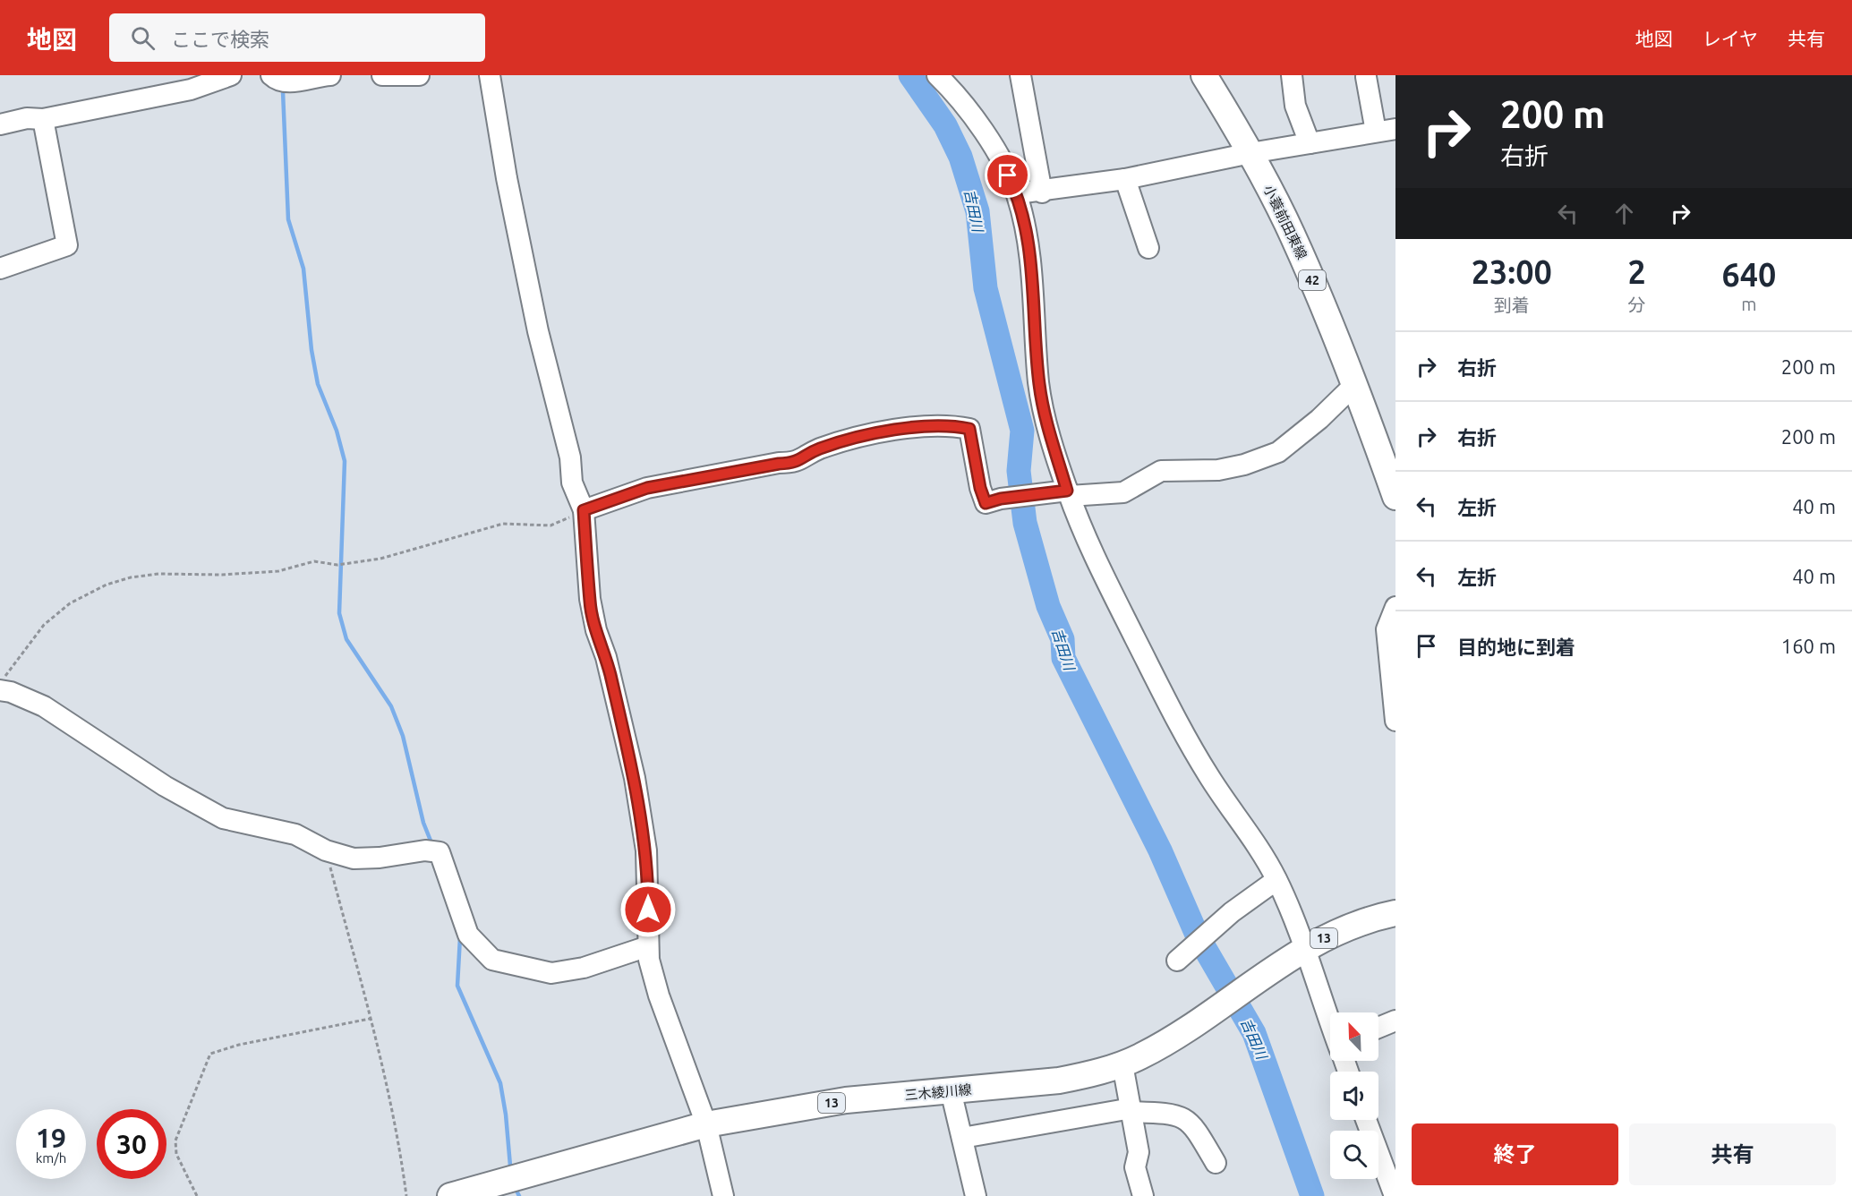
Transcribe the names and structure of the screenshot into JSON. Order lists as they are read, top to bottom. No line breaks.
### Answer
{"streets":{"main road":["小蓑前田東線","42","13","三木綾川線"]},"water":["吉田川"],"north":"top left","page":{"header":"地図","search":"ここで検索","nav":["地図","レイヤ","共有"],"turn":["200 m","右折"],"eta":["23:00","到着","2","分","640","m"],"list":[{"name":"右折","value":"200 m"},{"name":"右折","value":"200 m"},{"name":"左折","value":"40 m"},{"name":"左折","value":"40 m"},{"name":"目的地に到着","value":"160 m"}],"speed":"19 km/h","limit":"30","buttons":["終了","共有"]}}
